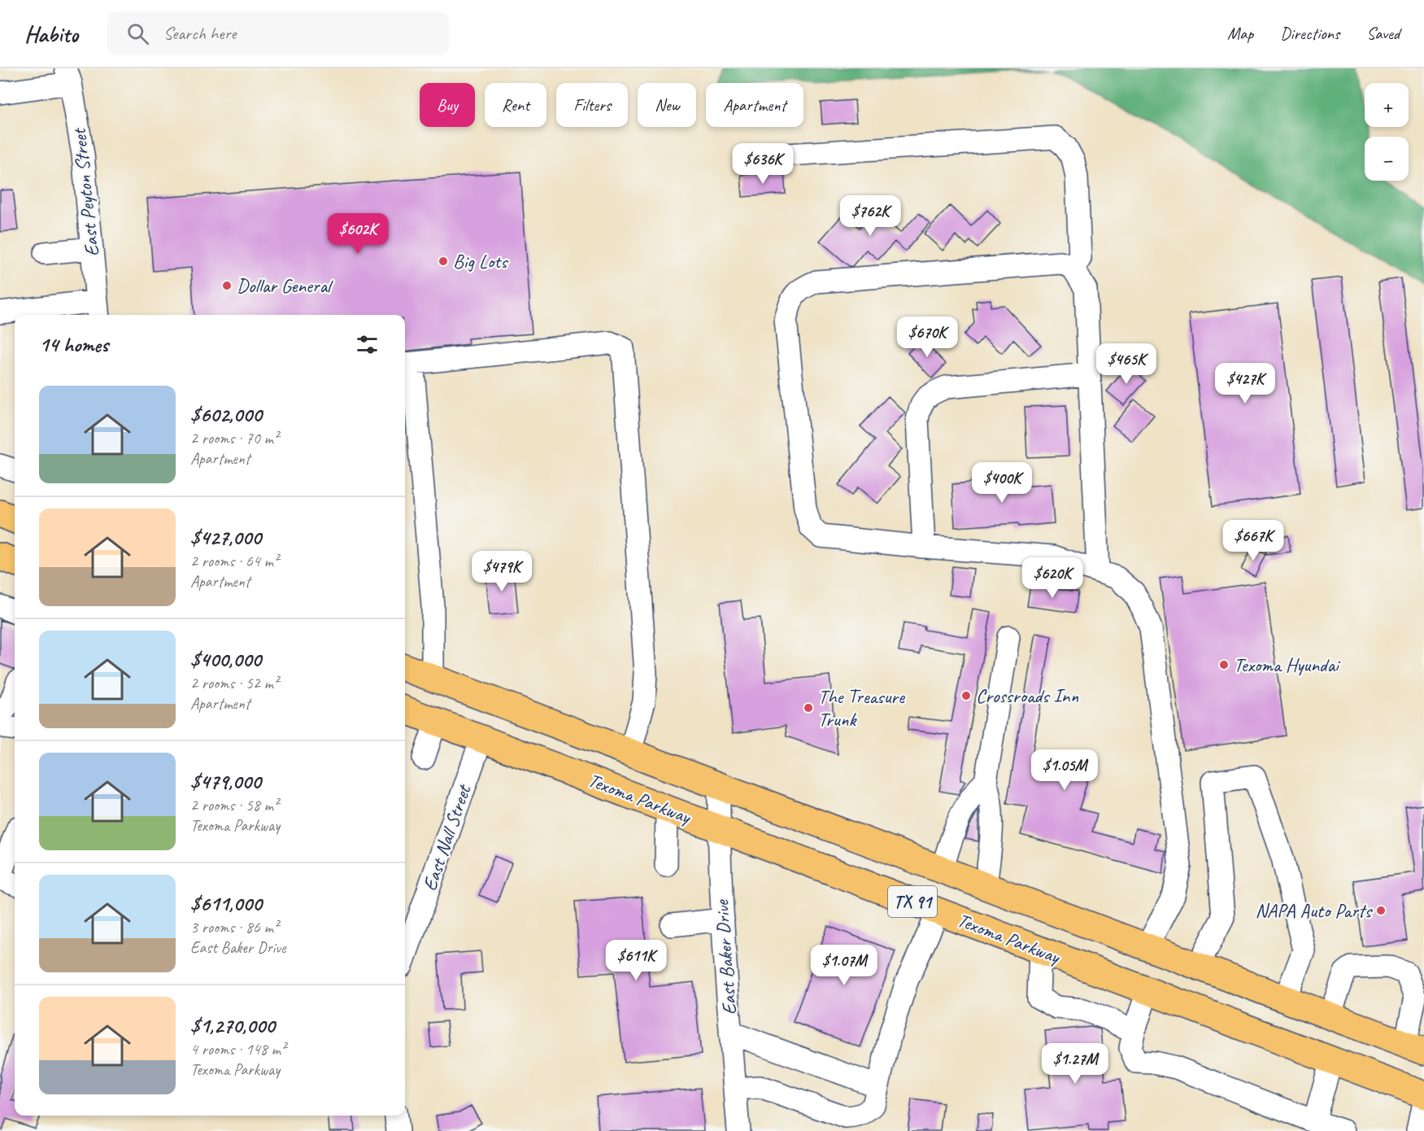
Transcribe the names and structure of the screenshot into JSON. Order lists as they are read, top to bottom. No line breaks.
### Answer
{"streets":{"main road":["Texoma Parkway","TX 91"],"street":["East Peyton Street","East Nall Street","East Baker Drive"]},"crossings":[["Texoma Parkway","East Nall Street"],["Texoma Parkway","East Baker Drive"]],"places":["Big Lots","Dollar General","Texoma Hyundai","Crossroads Inn","The Treasure Trunk","NAPA Auto Parts"],"page":{"header":"Habito","search":"Search here","nav":["Map","Directions","Saved"],"map_buttons":["+","−"],"chip":["Buy","Rent","Filters","New","Apartment"],"price":["$636K","$762K","$602K","$670K","$465K","$427K","$400K","$667K","$479K","$620K","$1.05M","$611K","$1.07M","$1.27M"],"heading":"14 homes","list":[{"name":"$602,000","note":"2 rooms · 70 m² · Apartment"},{"name":"$427,000","note":"2 rooms · 64 m² · Apartment"},{"name":"$400,000","note":"2 rooms · 52 m² · Apartment"},{"name":"$479,000","note":"2 rooms · 58 m² · Texoma Parkway"},{"name":"$611,000","note":"3 rooms · 86 m² · East Baker Drive"},{"name":"$1,270,000","note":"4 rooms · 148 m² · Texoma Parkway"}]}}
